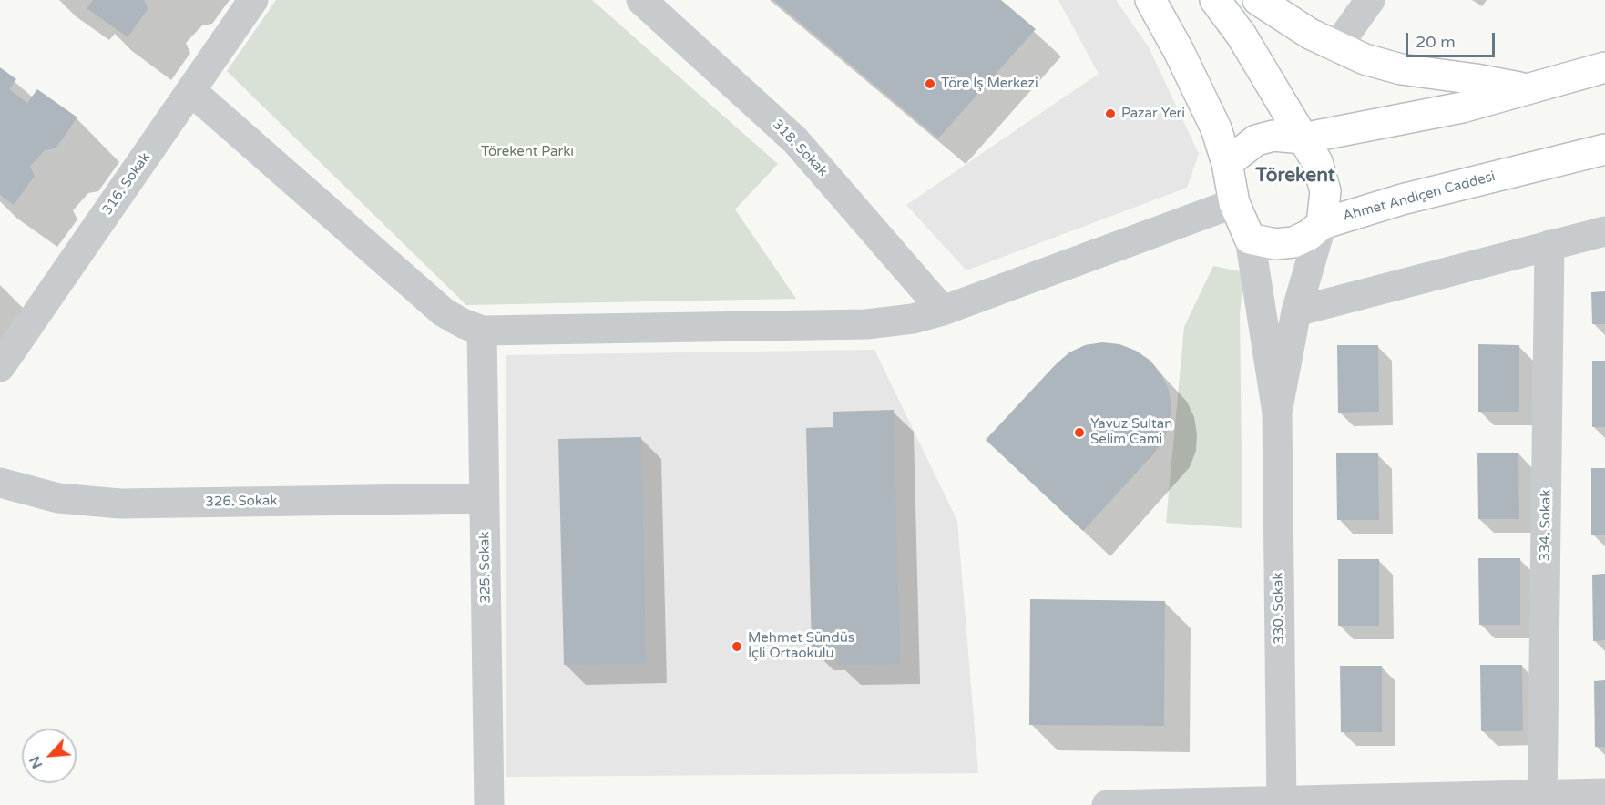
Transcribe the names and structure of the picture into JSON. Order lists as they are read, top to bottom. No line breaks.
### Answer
{"streets":{"main road":["Ahmet Andiçen Caddesi"],"street":["318. Sokak","316. Sokak","326. Sokak","334. Sokak","325. Sokak","330. Sokak"]},"crossings":[["Ahmet Andiçen Caddesi","330. Sokak"],["326. Sokak","325. Sokak"]],"districts":["Törekent"],"parks":["Törekent Parkı"],"places":["Töre İş Merkezi","Pazar Yeri","Yavuz Sultan Selim Cami","Mehmet Sündüs İçli Ortaokulu"],"scale_bar":"20 m","north":"bottom left"}
